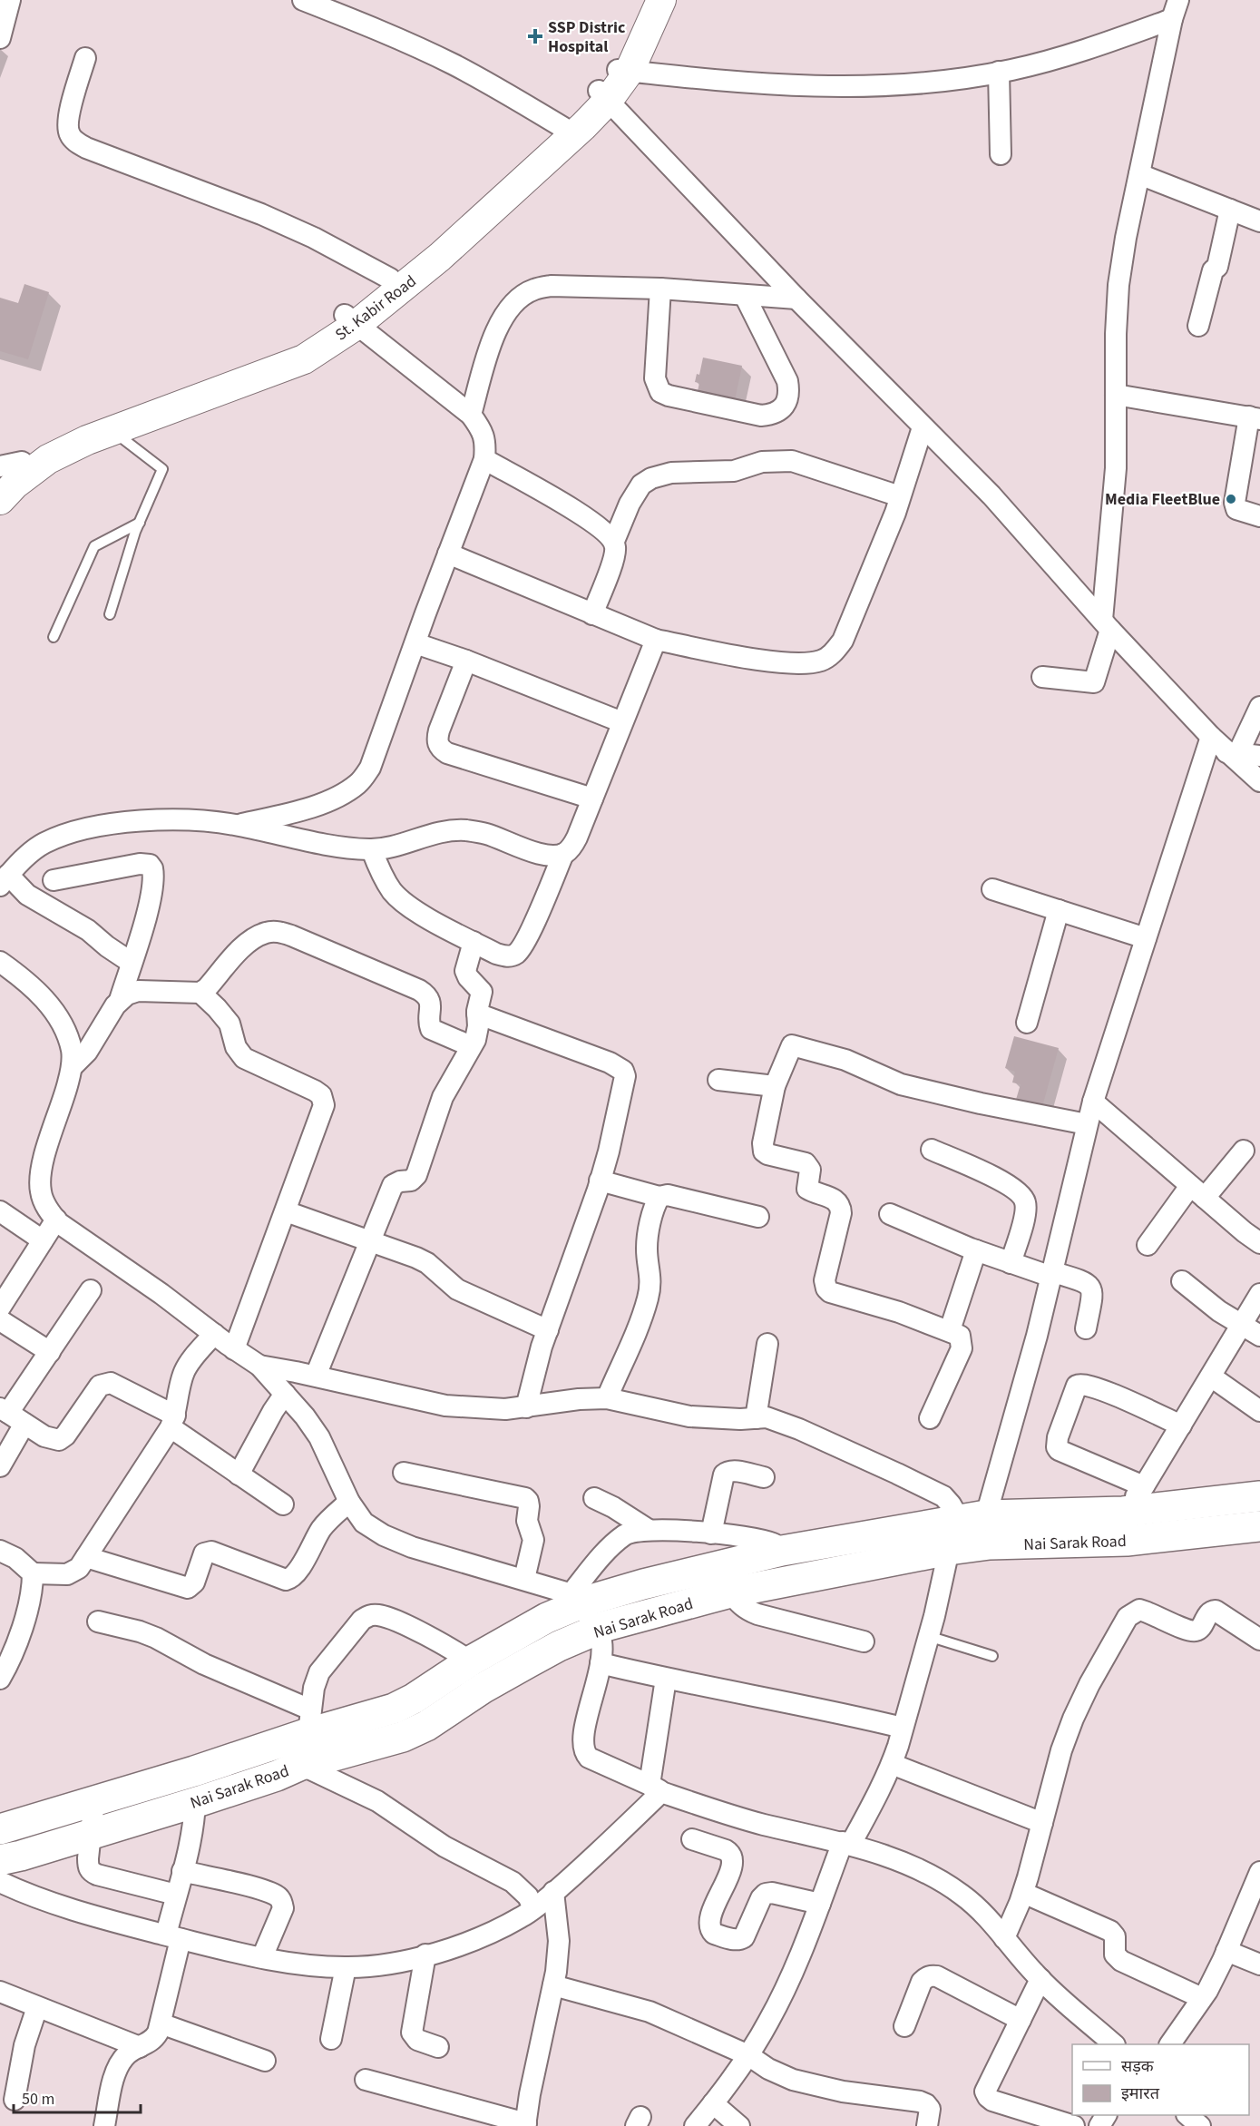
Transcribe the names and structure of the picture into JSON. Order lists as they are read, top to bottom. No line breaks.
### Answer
{"streets":{"main road":["St. Kabir Road","Nai Sarak Road"]},"places":{"health":["SSP Distric Hospital"],"other":["Media FleetBlue"]},"legend":["सड़क","इमारत"],"scale_bar":"50 m"}
